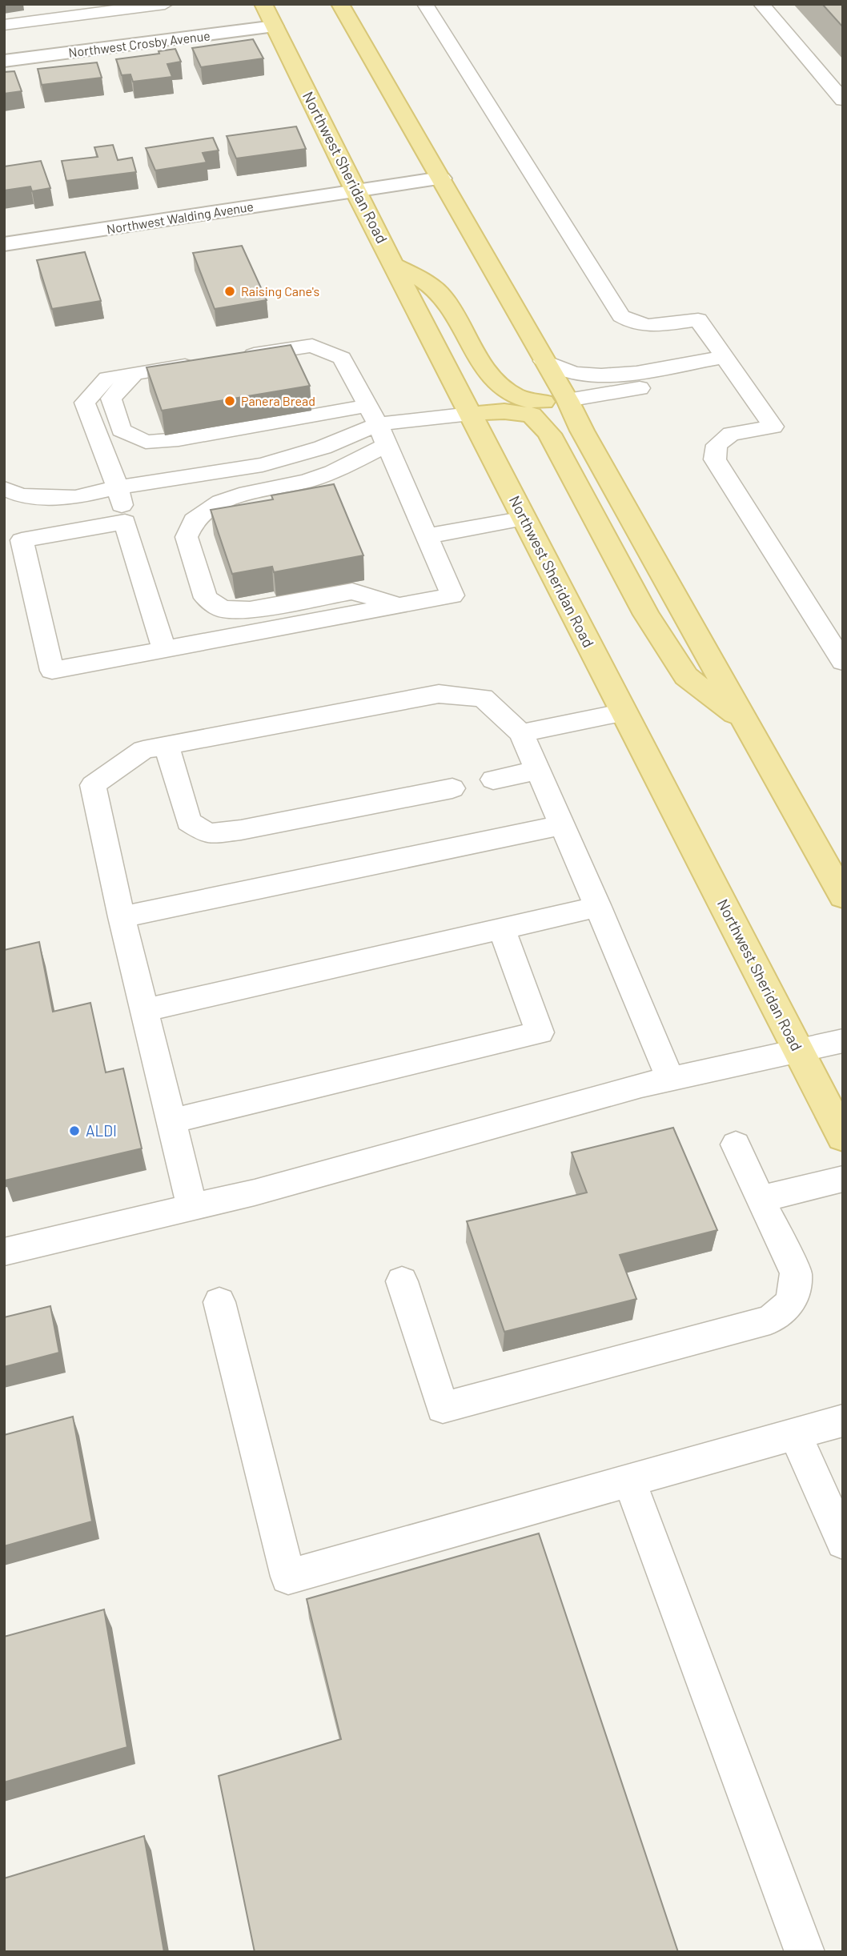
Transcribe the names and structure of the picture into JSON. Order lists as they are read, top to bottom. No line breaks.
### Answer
{"streets":{"main road":["Northwest Sheridan Road"],"street":["Northwest Crosby Avenue","Northwest Walding Avenue"]},"crossings":[["Northwest Crosby Avenue","Northwest Sheridan Road"],["Northwest Sheridan Road","Northwest Walding Avenue"]],"places":["Raising Cane's","Panera Bread","ALDI"]}
